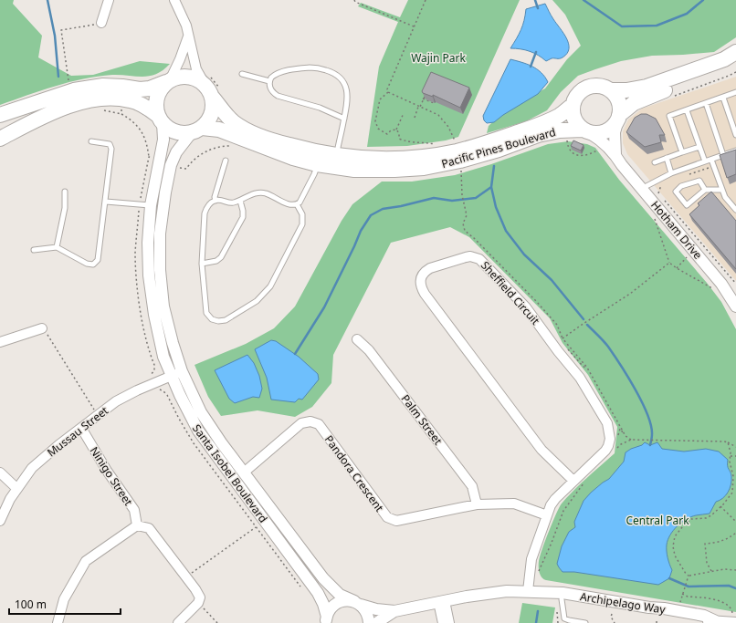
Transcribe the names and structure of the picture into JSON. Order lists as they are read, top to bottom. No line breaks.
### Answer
{"streets":{"main road":["Pacific Pines Boulevard"],"street":["Hotham Drive","Sheffield Circuit","Palm Street","Mussau Street","Santa Isobel Boulevard","Pandora Crescent","Ninigo Street","Archipelago Way"]},"crossings":[["Pacific Pines Boulevard","Hotham Drive"],["Pacific Pines Boulevard","Santa Isobel Boulevard"],["Sheffield Circuit","Pandora Crescent"],["Sheffield Circuit","Archipelago Way"],["Palm Street","Pandora Crescent"],["Mussau Street","Santa Isobel Boulevard"],["Mussau Street","Ninigo Street"],["Santa Isobel Boulevard","Pandora Crescent"],["Santa Isobel Boulevard","Archipelago Way"]],"parks":["Wajin Park","Central Park"],"scale_bar":"100 m"}
